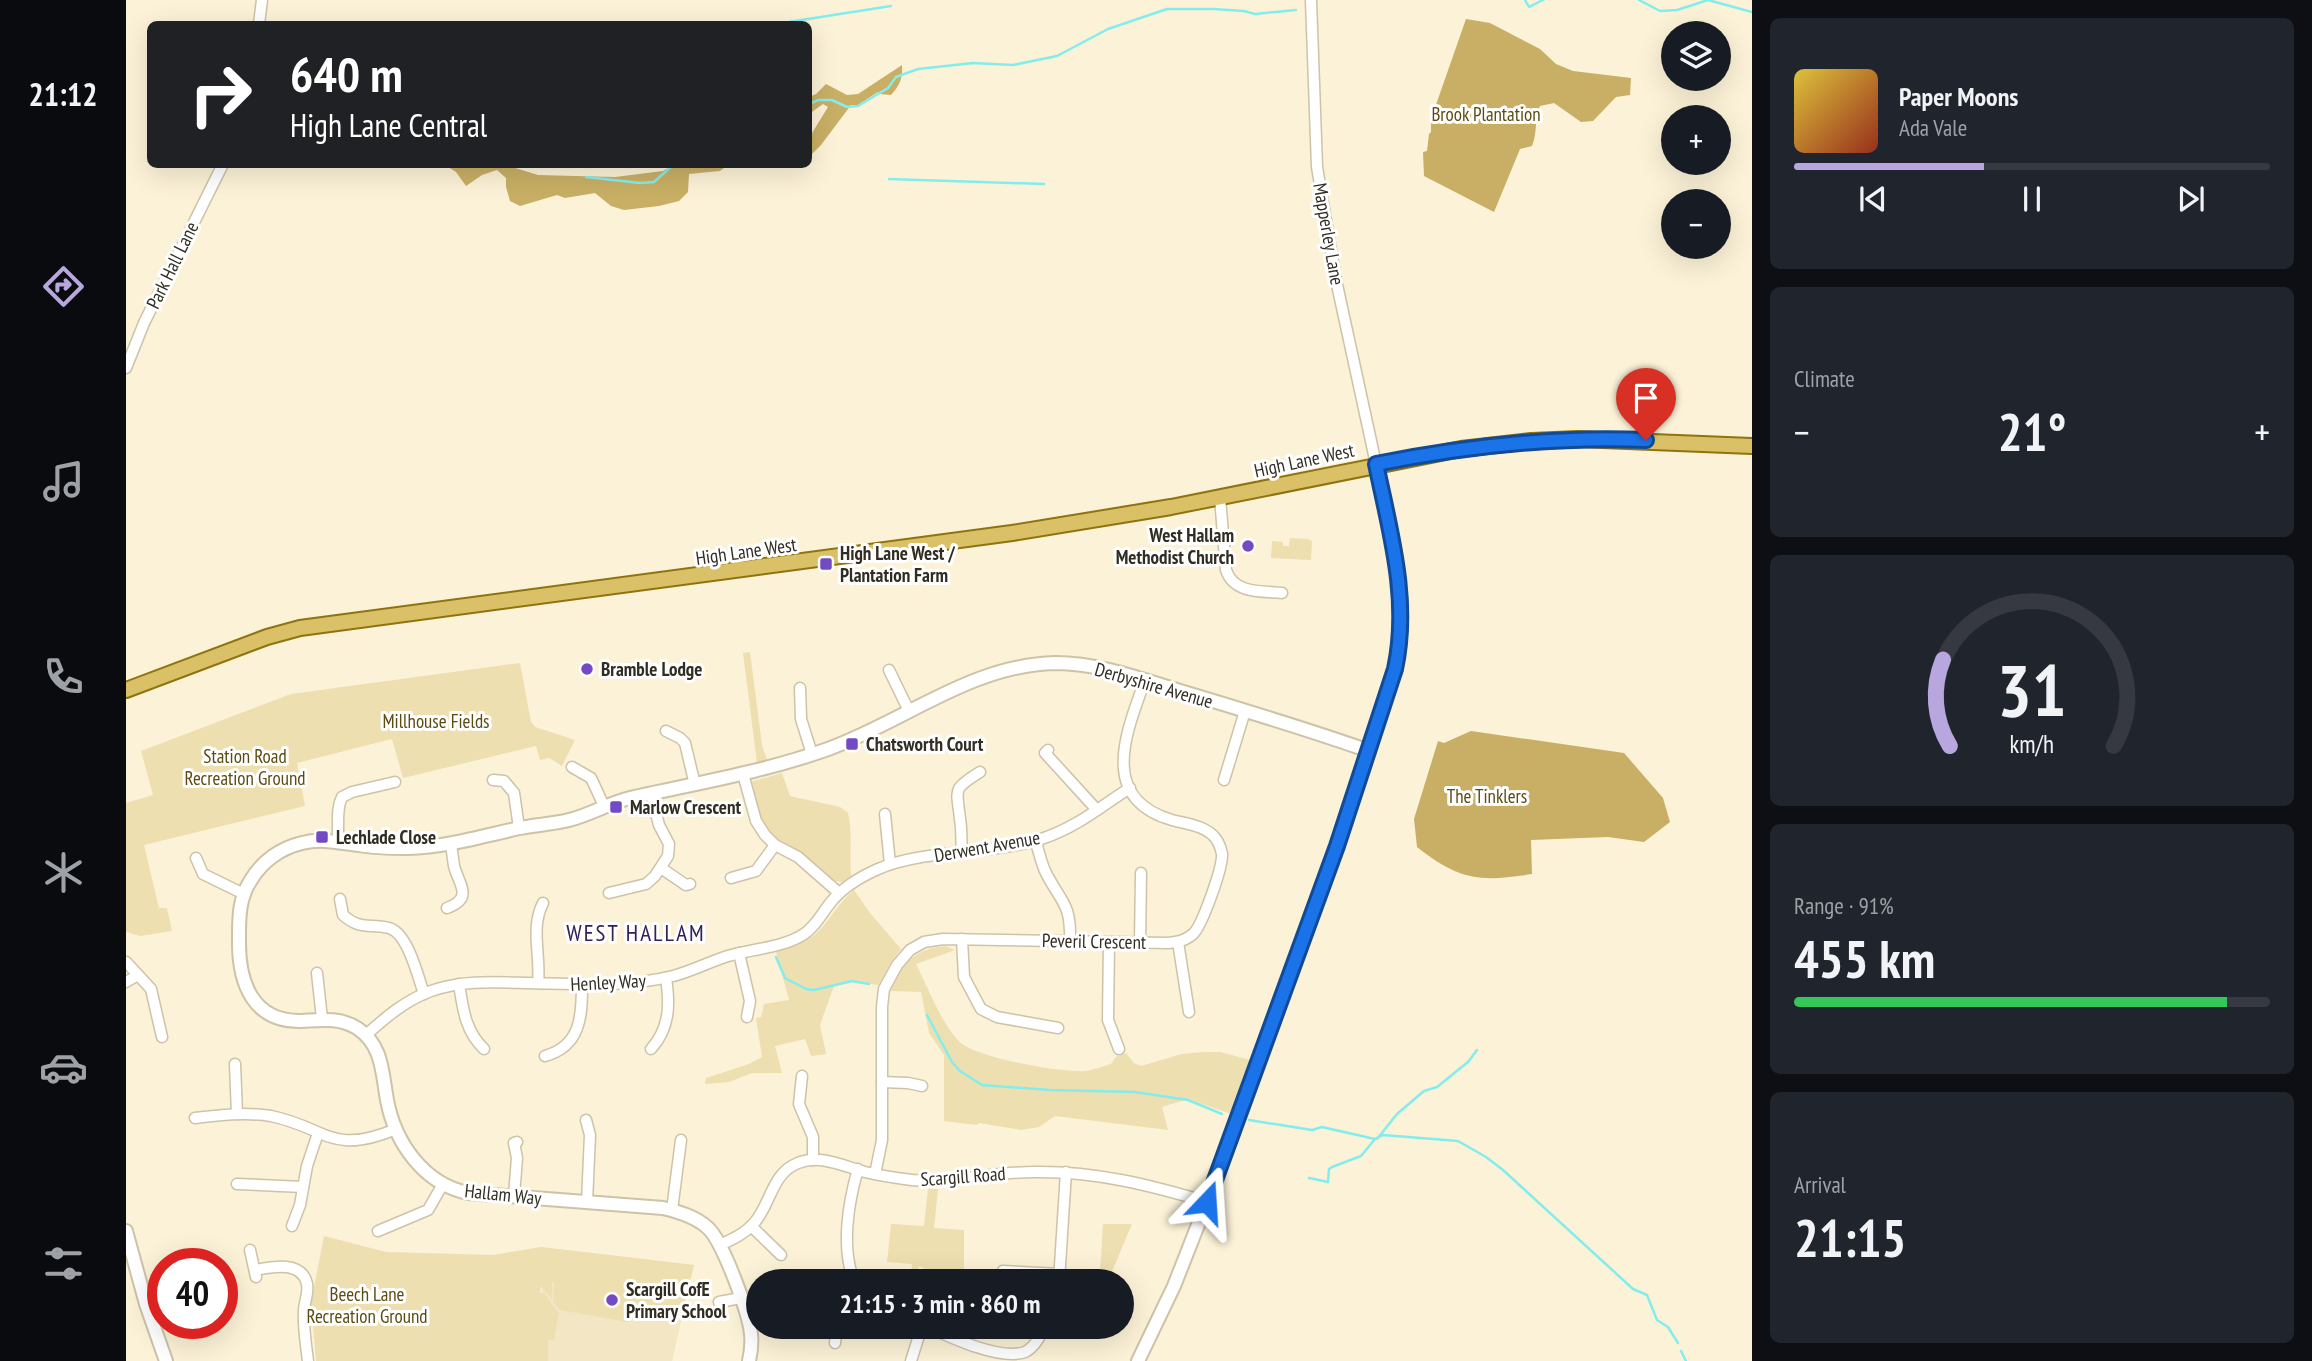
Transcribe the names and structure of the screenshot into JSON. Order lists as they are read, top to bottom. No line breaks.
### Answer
{"streets":{"main road":["High Lane West"],"street":["Mapperley Lane","Park Hall Lane","Derbyshire Avenue","Derwent Avenue","Peveril Crescent","Henley Way","Scargill Road","Hallam Way"]},"crossings":[["Mapperley Lane","High Lane West"],["Derwent Avenue","Henley Way"],["Peveril Crescent","Scargill Road"],["Henley Way","Hallam Way"]],"districts":["WEST HALLAM"],"parks":["Brook Plantation","Millhouse Fields","Station Road Recreation Ground","The Tinklers","Beech Lane Recreation Ground"],"places":{"other":["West Hallam Methodist Church","Bramble Lodge","Scargill CofE Primary School"],"transit":["High Lane West / Plantation Farm","Chatsworth Court","Marlow Crescent","Lechlade Close"]},"page":{"tabs":"21:12","map_buttons":["+","−"],"turn":["640 m","High Lane Central"],"song":["Paper Moons","Ada Vale"],"tile":["Climate",["Range · 91%","455 km"],["Arrival","21:15"]],"heat":["−","21°","+"],"limit":"40","trip":"21:15 · 3 min · 860 m","gauge":["31","km/h"]}}
